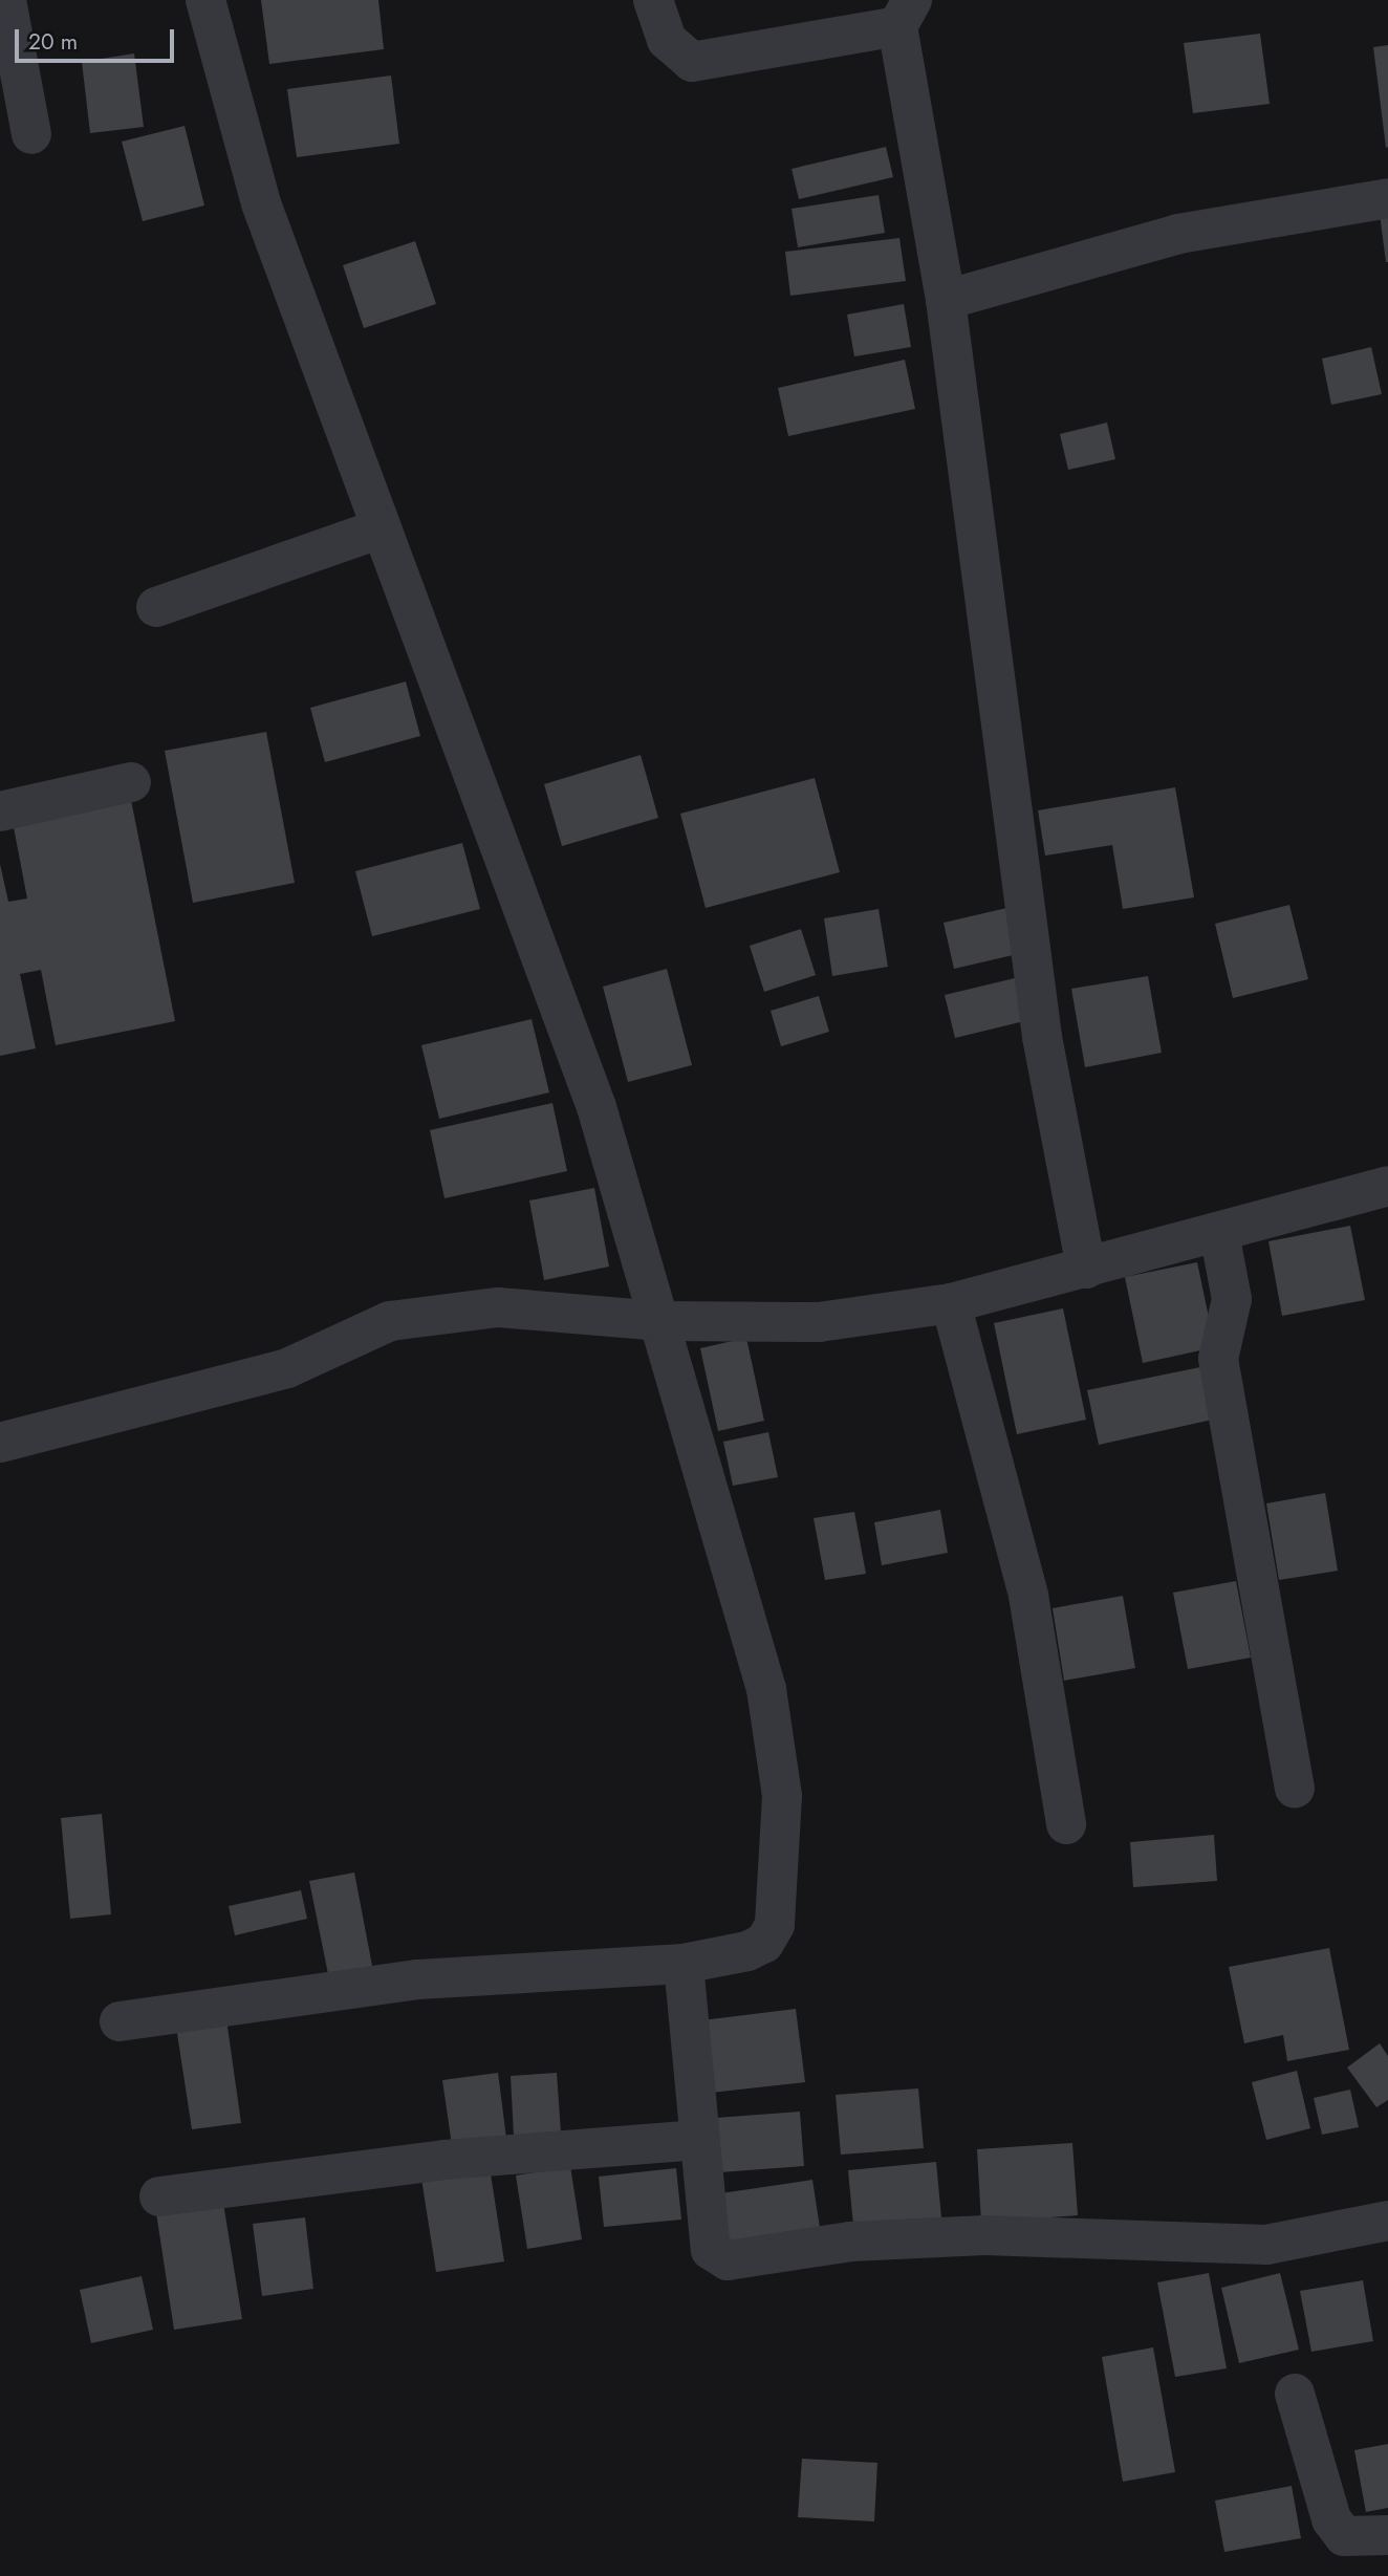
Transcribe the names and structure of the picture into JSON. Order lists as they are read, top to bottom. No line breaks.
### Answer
{"scale_bar":"20 m"}
